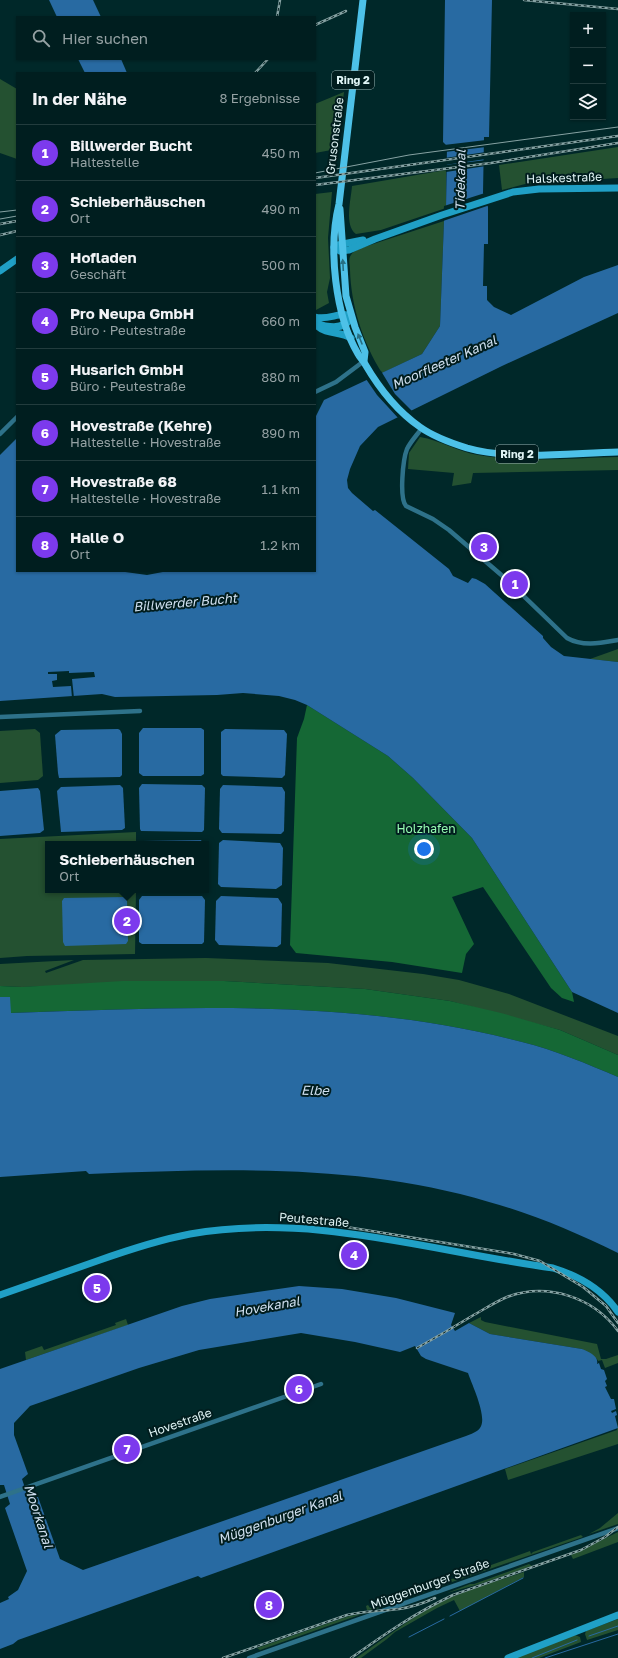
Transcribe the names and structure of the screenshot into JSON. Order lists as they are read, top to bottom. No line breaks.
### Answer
{"streets":{"main road":["Ring 2","Grusonstraße"],"street":["Halskestraße","Peutestraße","Hovestraße","Müggenburger Straße"]},"crossings":[["Ring 2","Grusonstraße"],["Grusonstraße","Halskestraße"]],"water":["Tidekanal","Moorfleeter Kanal","Billwerder Bucht","Elbe","Hovekanal","Moorkanal","Müggenburger Kanal"],"parks":["Holzhafen"],"page":{"map_buttons":["+","−"],"search":"Hier suchen","heading":["In der Nähe","8 Ergebnisse"],"list":[{"mark":"1","name":"Billwerder Bucht","note":"Haltestelle","value":"450 m"},{"mark":"2","name":"Schieberhäuschen","note":"Ort","value":"490 m"},{"mark":"3","name":"Hofladen","note":"Geschäft","value":"500 m"},{"mark":"4","name":"Pro Neupa GmbH","note":"Büro · Peutestraße","value":"660 m"},{"mark":"5","name":"Husarich GmbH","note":"Büro · Peutestraße","value":"880 m"},{"mark":"6","name":"Hovestraße (Kehre)","note":"Haltestelle · Hovestraße","value":"890 m"},{"mark":"7","name":"Hovestraße 68","note":"Haltestelle · Hovestraße","value":"1.1 km"},{"mark":"8","name":"Halle O","note":"Ort","value":"1.2 km"}],"pins":["3","1","2","4","5","6","7","8"],"popup":["Schieberhäuschen","Ort"]}}
